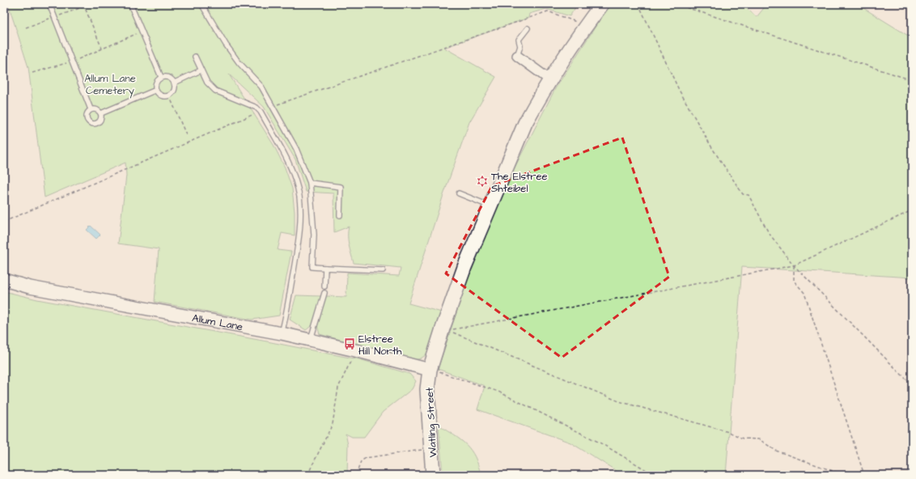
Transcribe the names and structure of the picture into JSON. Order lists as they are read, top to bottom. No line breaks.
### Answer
{"streets":{"main road":["Allum Lane","Watling Street"]},"crossings":[["Allum Lane","Watling Street"]],"parks":["Allum Lane Cemetery"],"places":{"synagogue":["The Elstree Shteibel"],"bus stop":["Elstree Hill North"]}}
